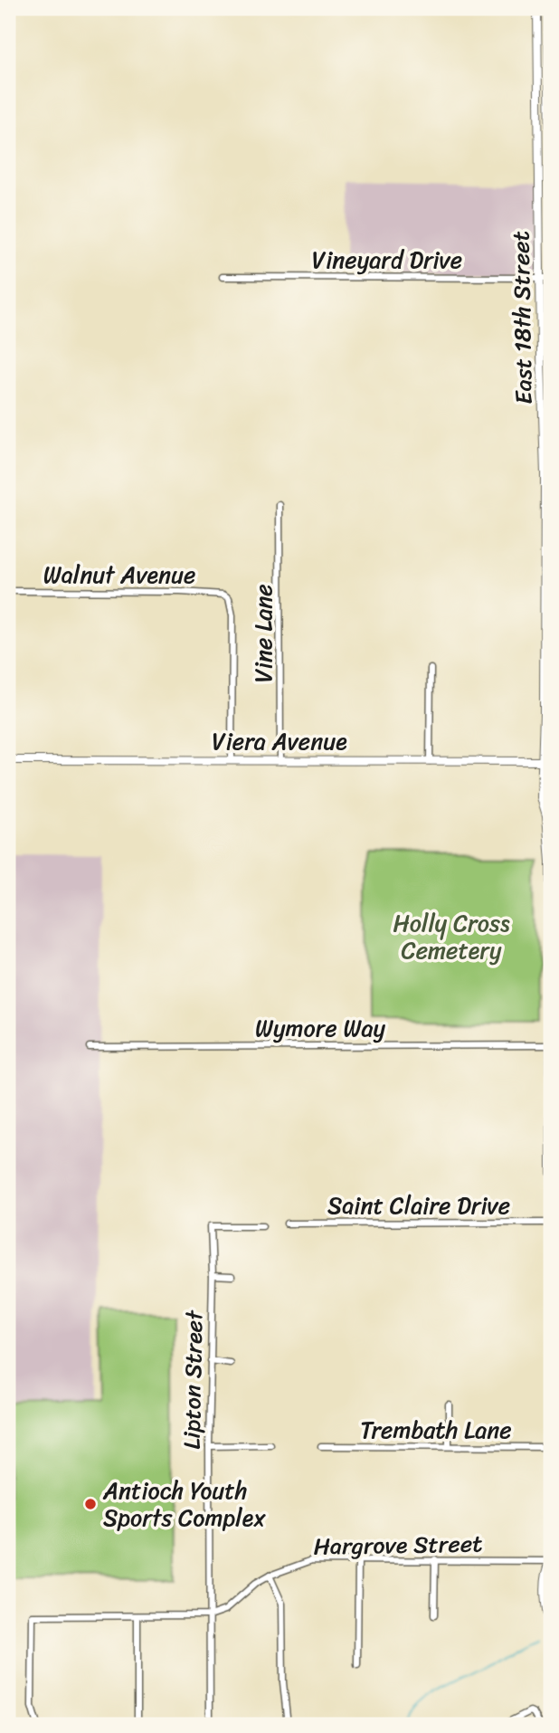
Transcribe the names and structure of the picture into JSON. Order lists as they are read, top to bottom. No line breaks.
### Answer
{"streets":{"main road":["East 18th Street","Viera Avenue"],"street":["Vineyard Drive","Walnut Avenue","Vine Lane","Wymore Way","Saint Claire Drive","Lipton Street","Trembath Lane","Hargrove Street"]},"crossings":[["Vineyard Drive","East 18th Street"],["East 18th Street","Viera Avenue"],["East 18th Street","Wymore Way"],["Walnut Avenue","Viera Avenue"],["Vine Lane","Viera Avenue"],["Lipton Street","Hargrove Street"]],"parks":["Holly Cross Cemetery"],"places":["Antioch Youth Sports Complex"]}
